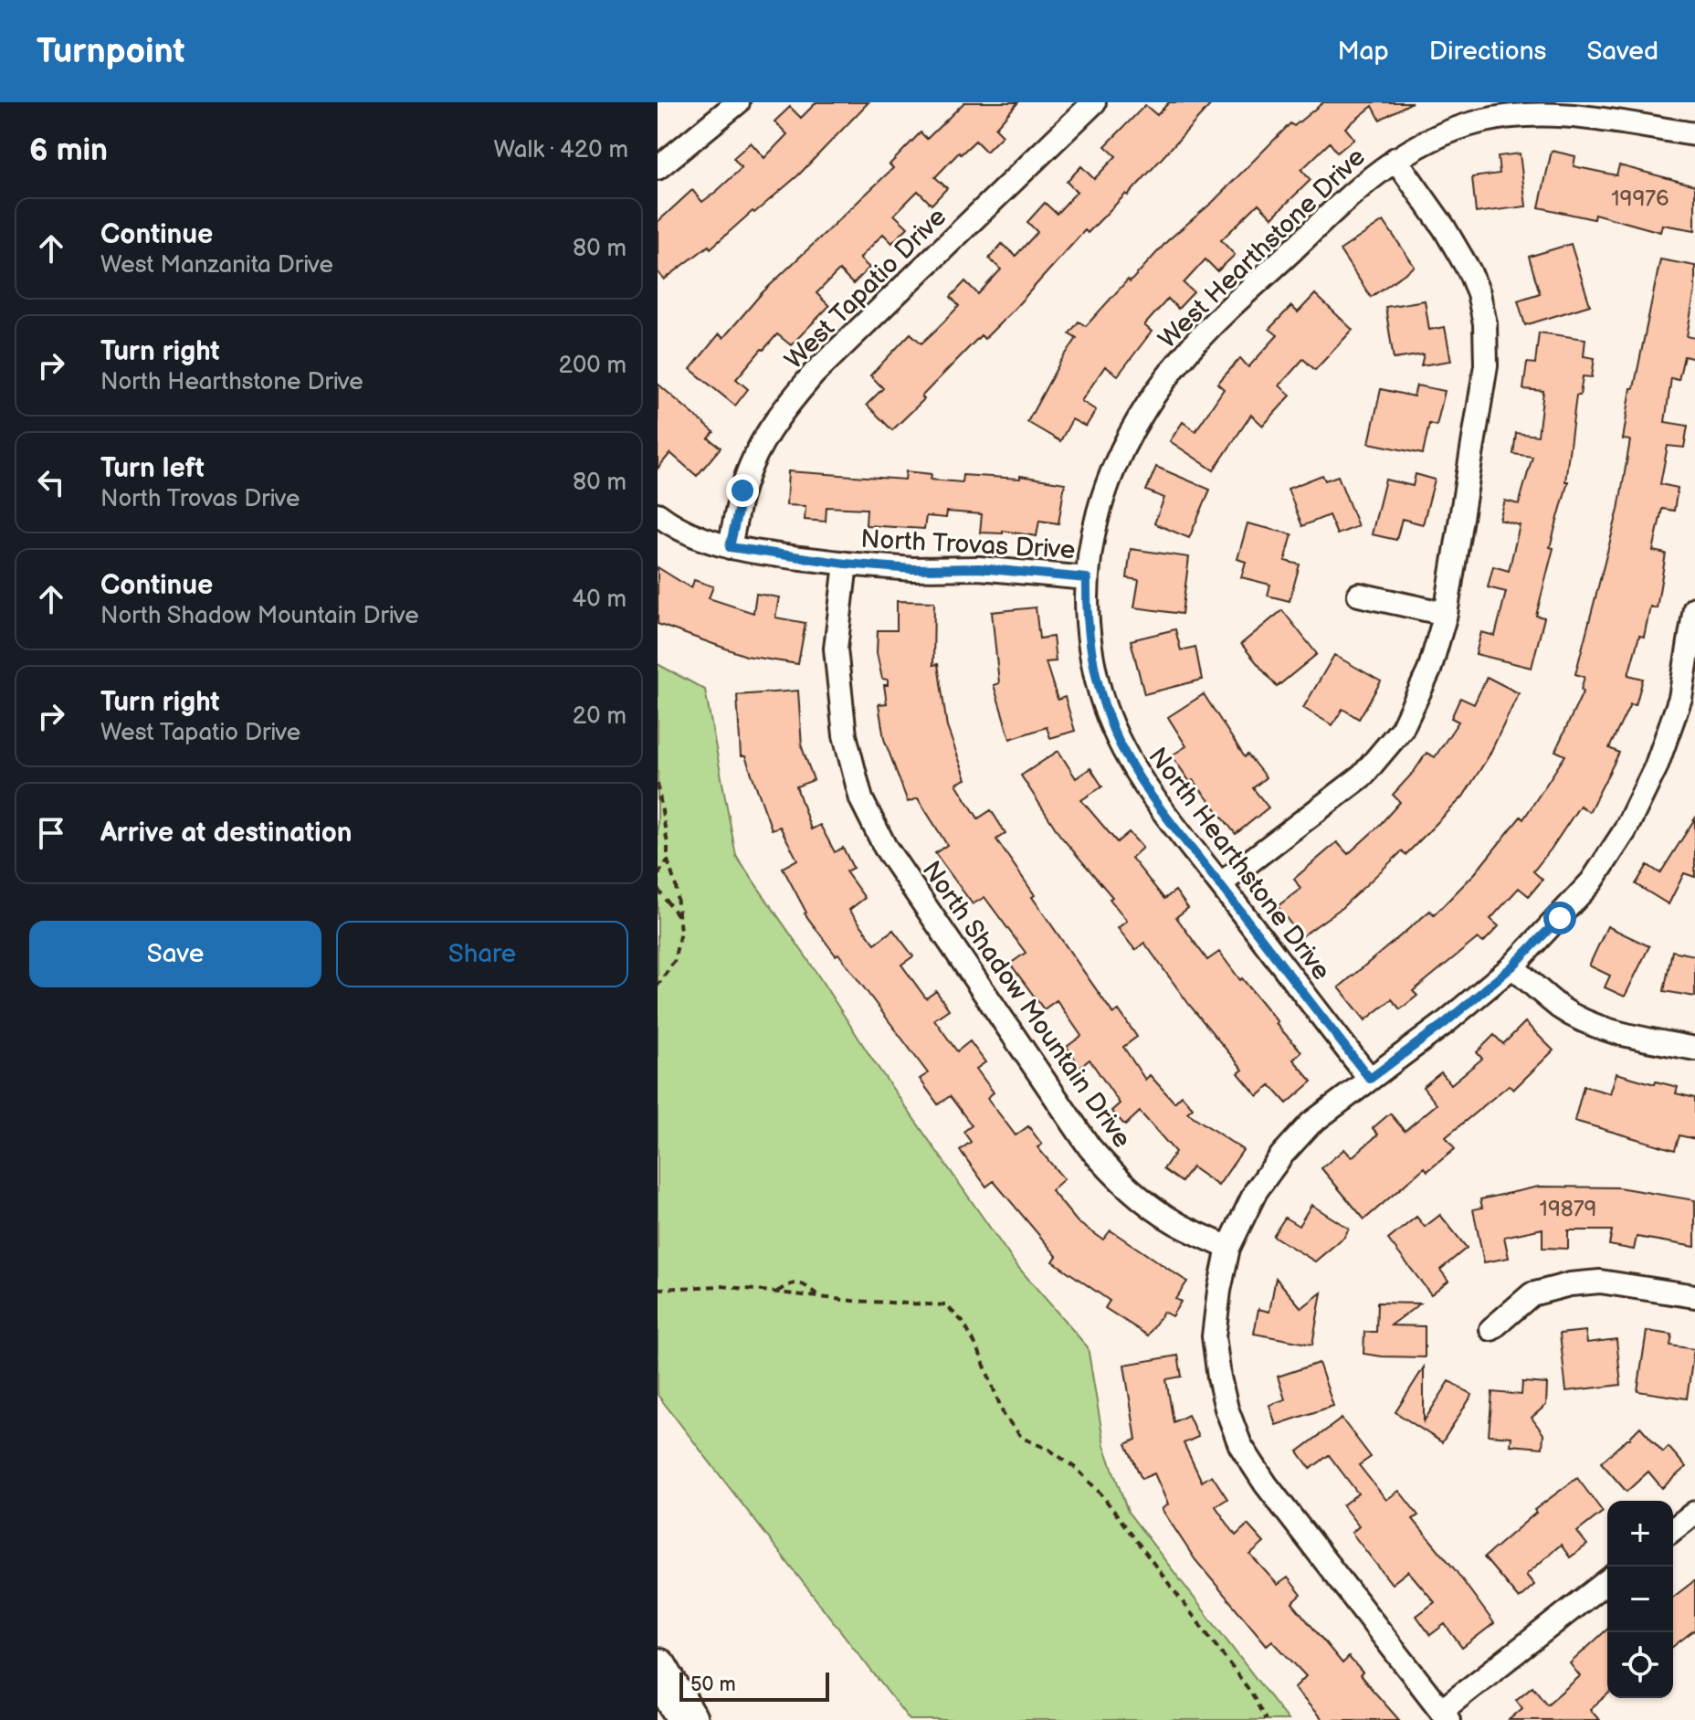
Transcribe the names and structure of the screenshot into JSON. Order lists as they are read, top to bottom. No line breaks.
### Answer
{"streets":{"street":["West Hearthstone Drive","West Tapatio Drive","North Trovas Drive","North Hearthstone Drive","North Shadow Mountain Drive"]},"crossings":[["West Hearthstone Drive","North Trovas Drive"],["West Hearthstone Drive","North Hearthstone Drive"],["North Trovas Drive","North Hearthstone Drive"],["North Trovas Drive","North Shadow Mountain Drive"]],"house_numbers":["19976","19879"],"scale_bar":"50 m","page":{"header":"Turnpoint","nav":["Map","Directions","Saved"],"heading":["6 min","Walk · 420 m"],"list":[["Continue","West Manzanita Drive","80 m"],["Turn right","North Hearthstone Drive","200 m"],["Turn left","North Trovas Drive","80 m"],["Continue","North Shadow Mountain Drive","40 m"],["Turn right","West Tapatio Drive","20 m"],"Arrive at destination"],"buttons":["Save","Share"],"map_buttons":["+","−"],"scale":"50 m"}}
